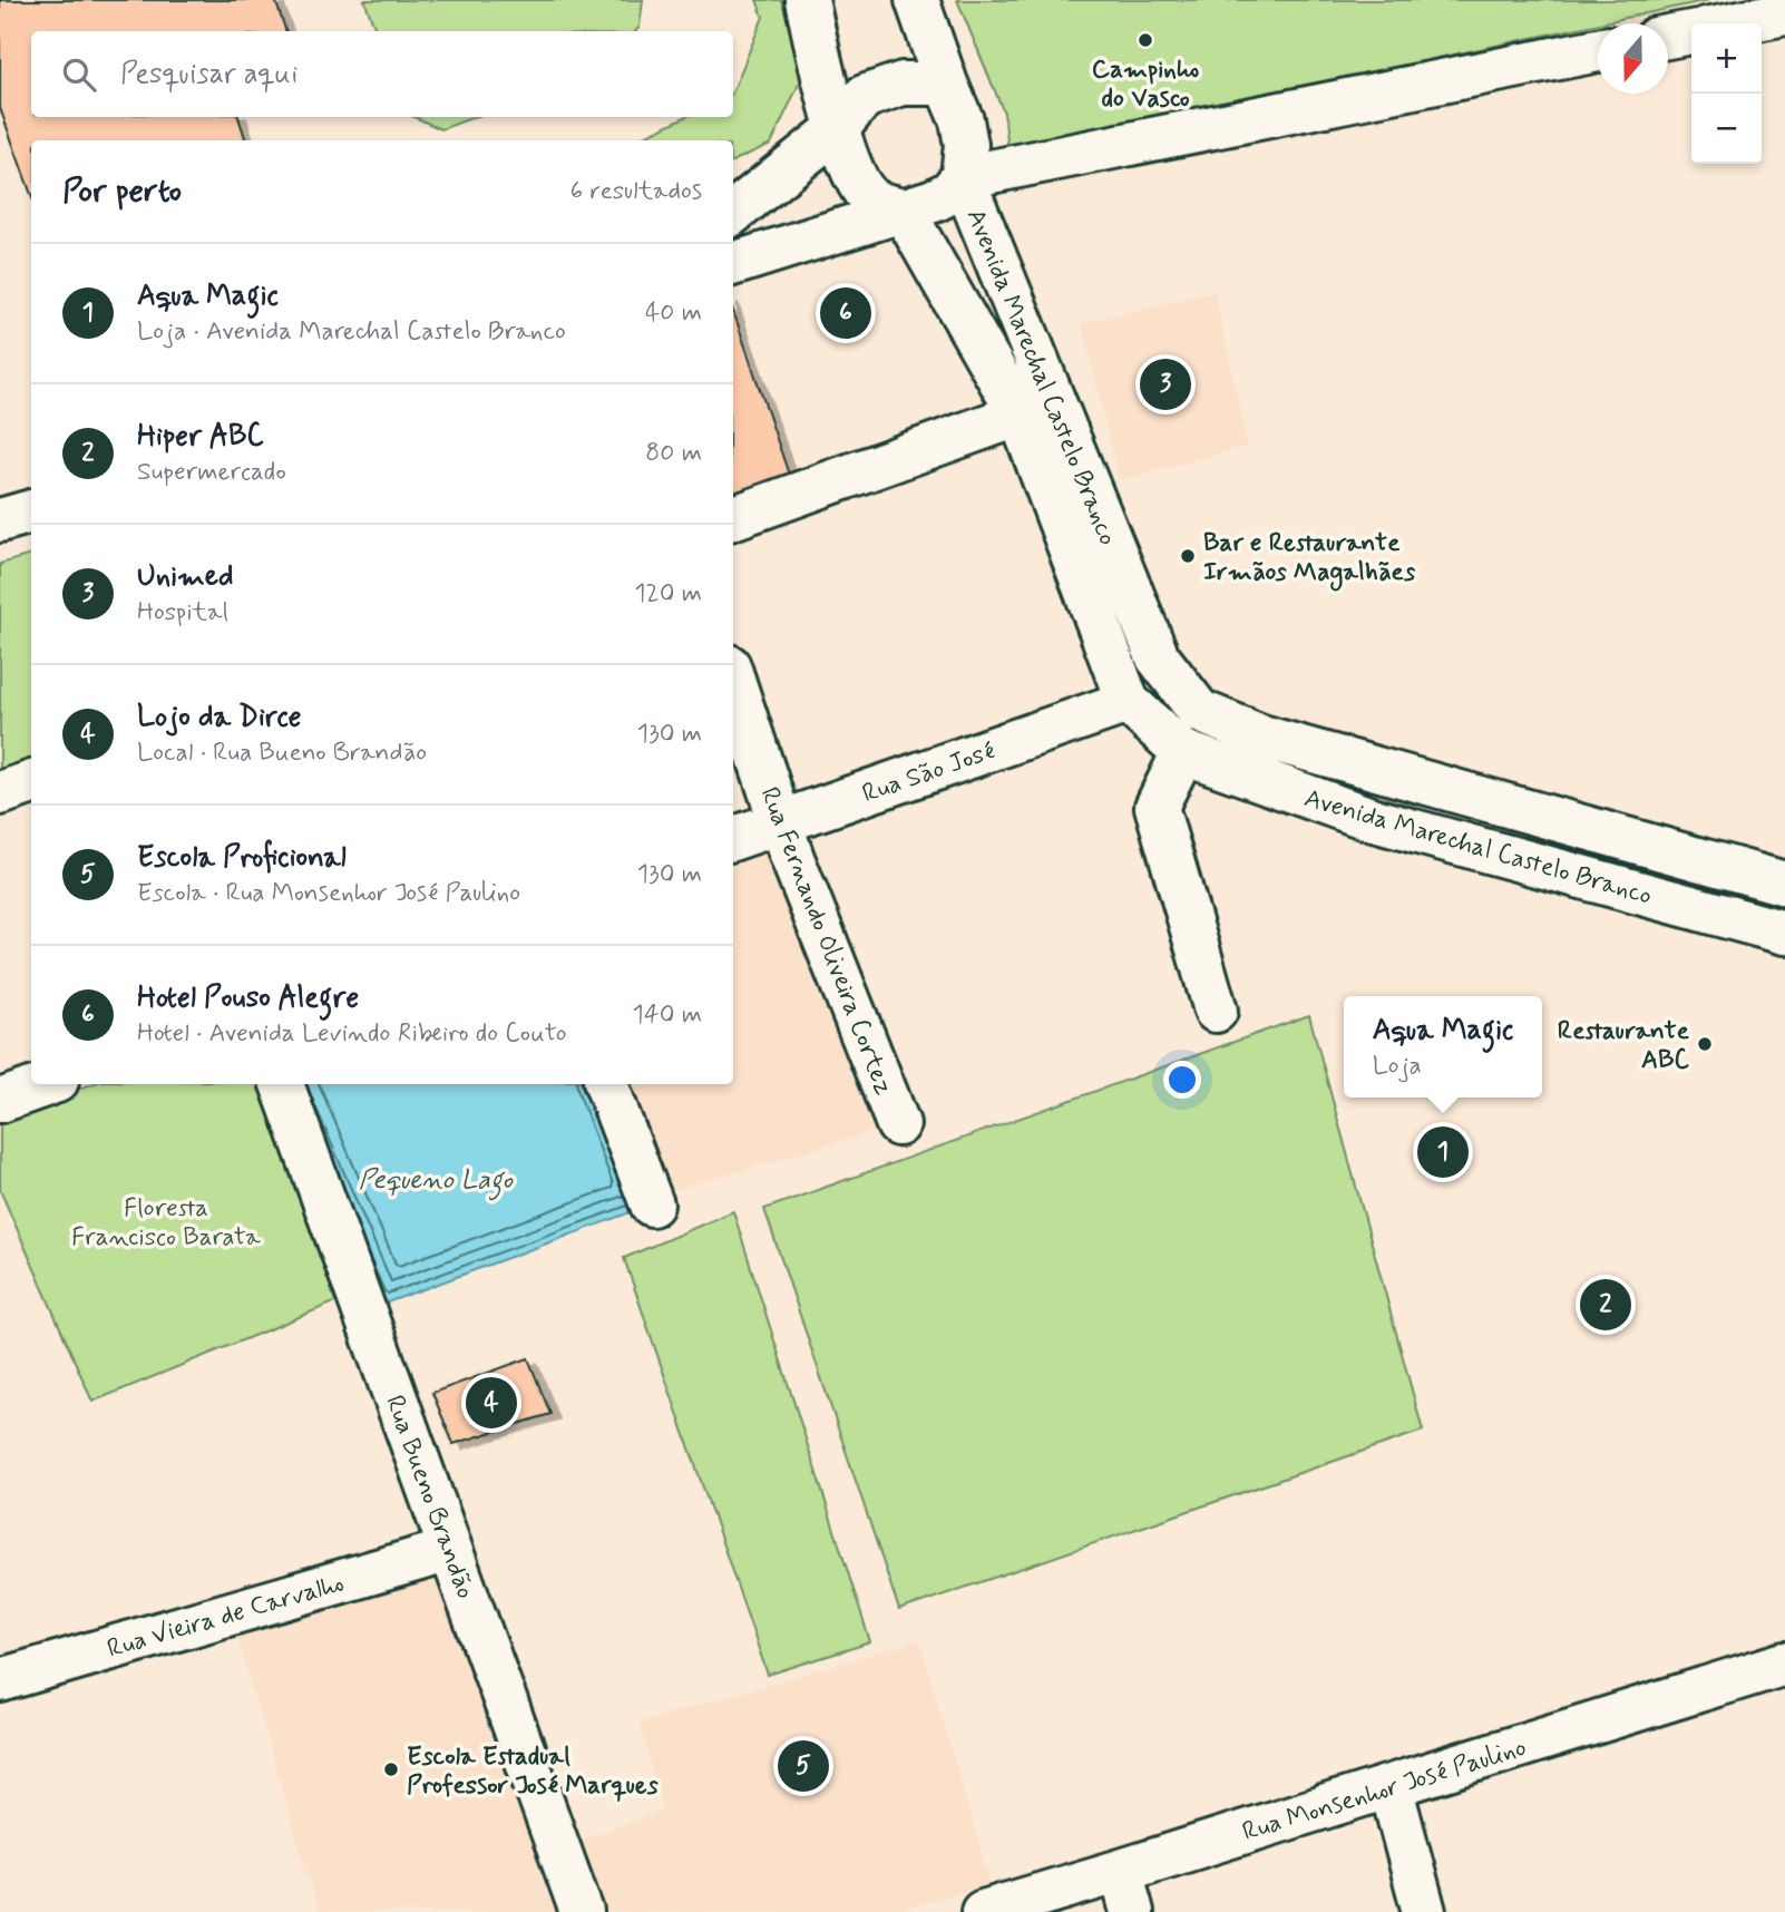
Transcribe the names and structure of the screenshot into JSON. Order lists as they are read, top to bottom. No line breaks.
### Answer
{"streets":{"street":["Avenida Marechal Castelo Branco","Rua São José","Rua Fernando Oliveira Cortez","Rua Bueno Brandão","Rua Vieira de Carvalho","Rua Monsenhor José Paulino"]},"crossings":[["Avenida Marechal Castelo Branco","Rua São José"],["Rua São José","Rua Fernando Oliveira Cortez"],["Rua Bueno Brandão","Rua Vieira de Carvalho"]],"water":["Pequeno Lago"],"parks":["Floresta Francisco Barata"],"places":["Campinho do Vasco","Bar e Restaurante Irmãos Magalhães","Restaurante ABC","Escola Estadual Professor José Marques"],"north":"bottom","page":{"map_buttons":["+","−"],"search":"Pesquisar aqui","heading":["Por perto","6 resultados"],"list":[{"mark":"1","name":"Aqua Magic","note":"Loja · Avenida Marechal Castelo Branco","value":"40 m"},{"mark":"2","name":"Hiper ABC","note":"Supermercado","value":"80 m"},{"mark":"3","name":"Unimed","note":"Hospital","value":"120 m"},{"mark":"4","name":"Lojo da Dirce","note":"Local · Rua Bueno Brandão","value":"130 m"},{"mark":"5","name":"Escola Proficional","note":"Escola · Rua Monsenhor José Paulino","value":"130 m"},{"mark":"6","name":"Hotel Pouso Alegre","note":"Hotel · Avenida Levindo Ribeiro do Couto","value":"140 m"}],"pins":["6","3","1","2","4","5"],"popup":["Aqua Magic","Loja"]}}
